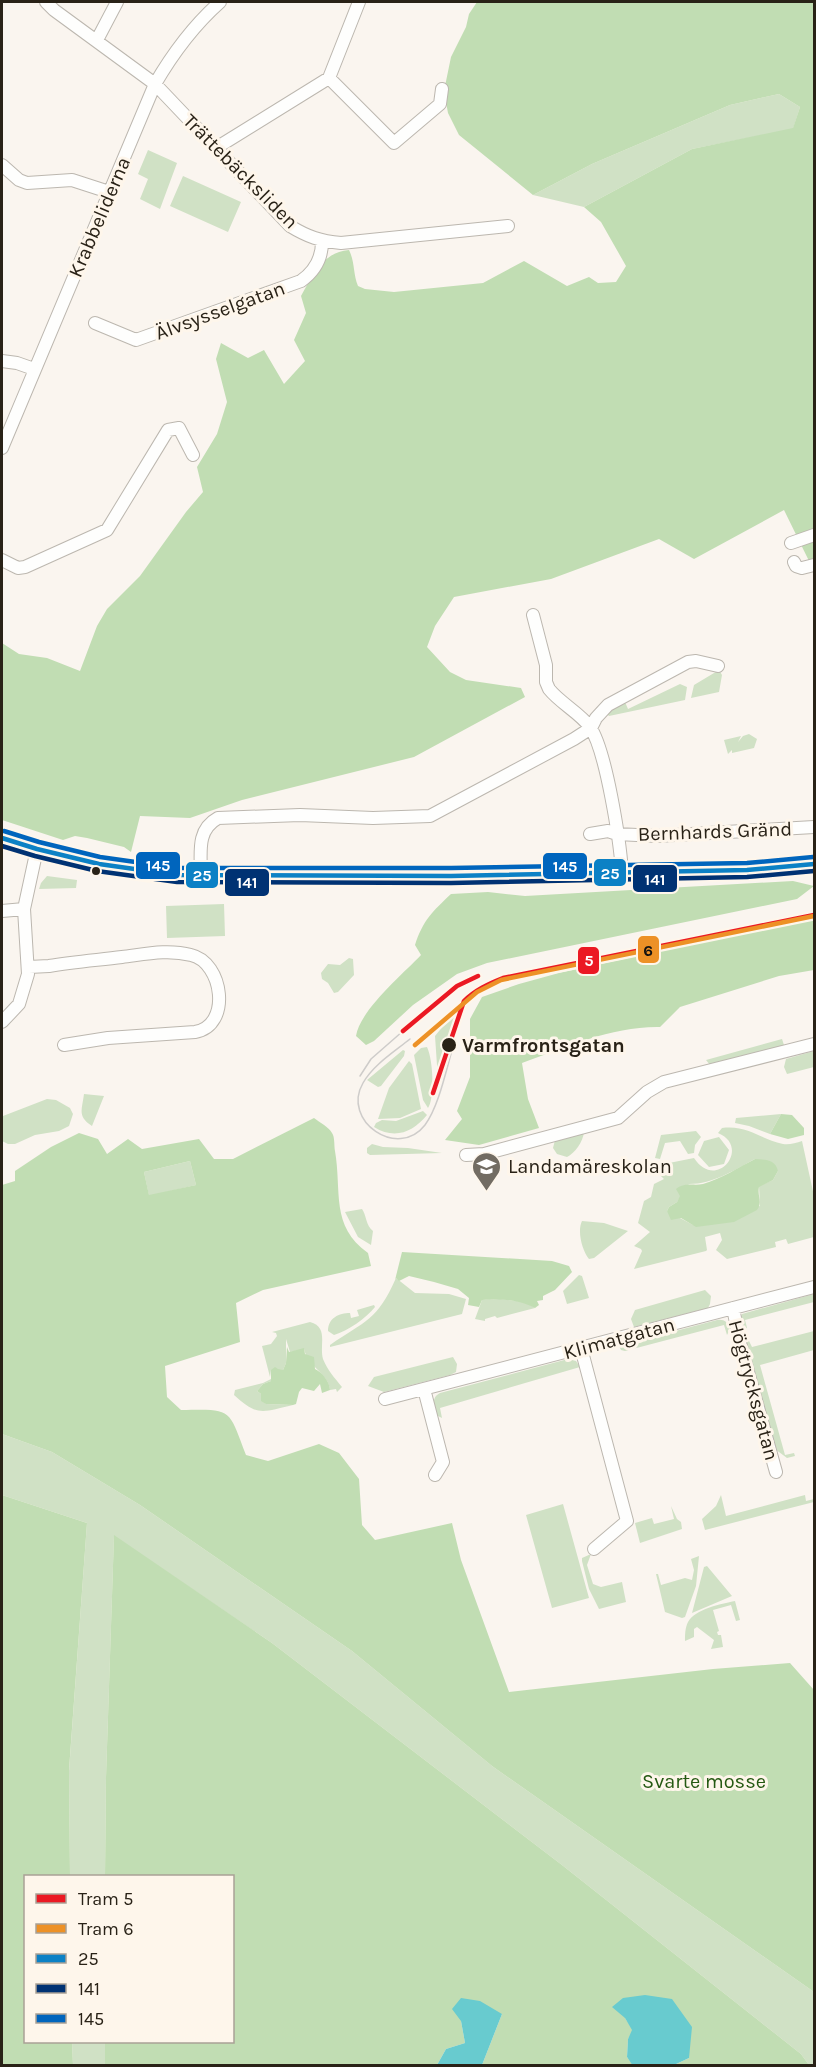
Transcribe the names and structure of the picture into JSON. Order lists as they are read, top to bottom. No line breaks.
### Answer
{"streets":{"street":["Trättebäcksliden","Krabbeliderna","Älvsysselgatan","Bernhards Gränd","Klimatgatan","Högtrycksgatan"]},"crossings":[["Trättebäcksliden","Krabbeliderna"],["Trättebäcksliden","Älvsysselgatan"],["Klimatgatan","Högtrycksgatan"]],"parks":["Svarte mosse"],"places":{"other":["Varmfrontsgatan"],"school or university":["Landamäreskolan"]},"lines":["transit line 145","transit line 25","transit line 141","tram line 5","tram line 6"],"legend":["Tram 5","Tram 6","25","141","145"]}
